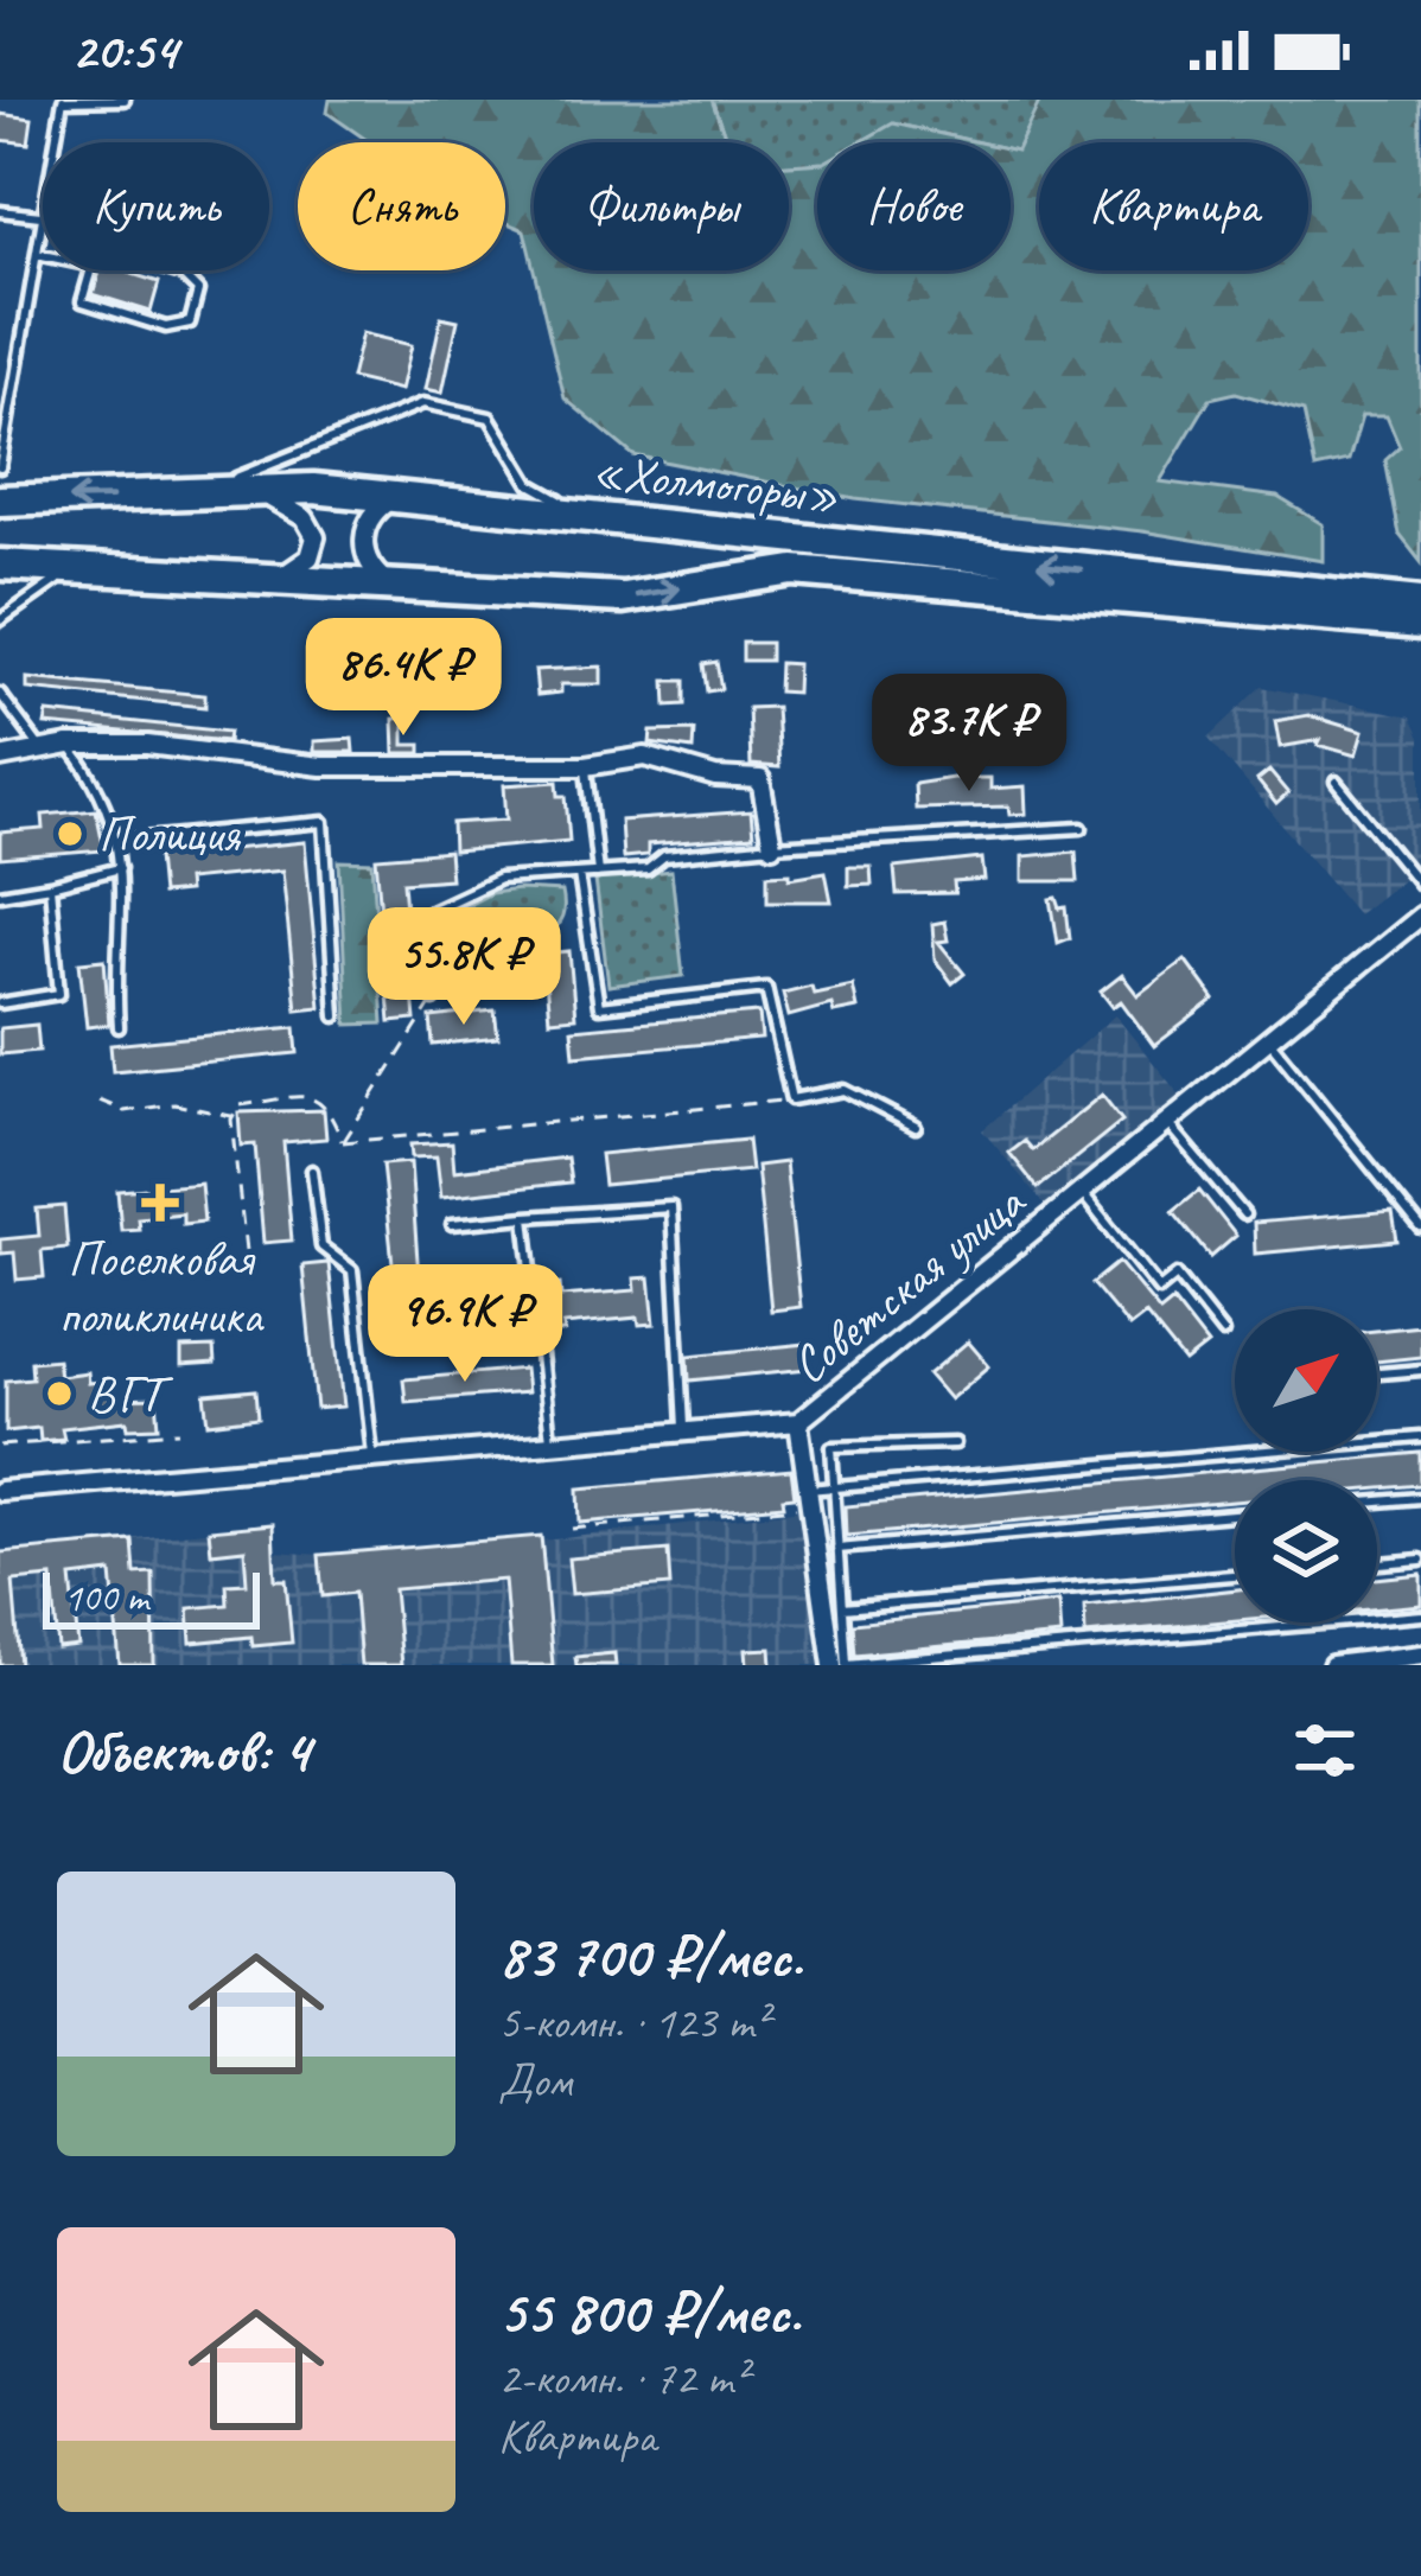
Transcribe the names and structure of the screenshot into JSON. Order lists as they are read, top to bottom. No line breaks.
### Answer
{"streets":{"highway":["«Холмогоры»"],"street":["Советская улица"]},"places":{"other":["Полиция","ВГТ"],"health":["Поселковая поликлиника"]},"scale_bar":"100 m","north":"top right","page":{"status":"20:54","chip":["Купить","Снять","Фильтры","Новое","Квартира"],"price":["86.4K ₽","83.7K ₽","55.8K ₽","96.9K ₽"],"scale":"100 m","heading":"Объектов: 4","list":[{"name":"83 700 ₽/мес.","note":"5-комн. · 123 m² · Дом"},{"name":"55 800 ₽/мес.","note":"2-комн. · 72 m² · Квартира"}]}}
